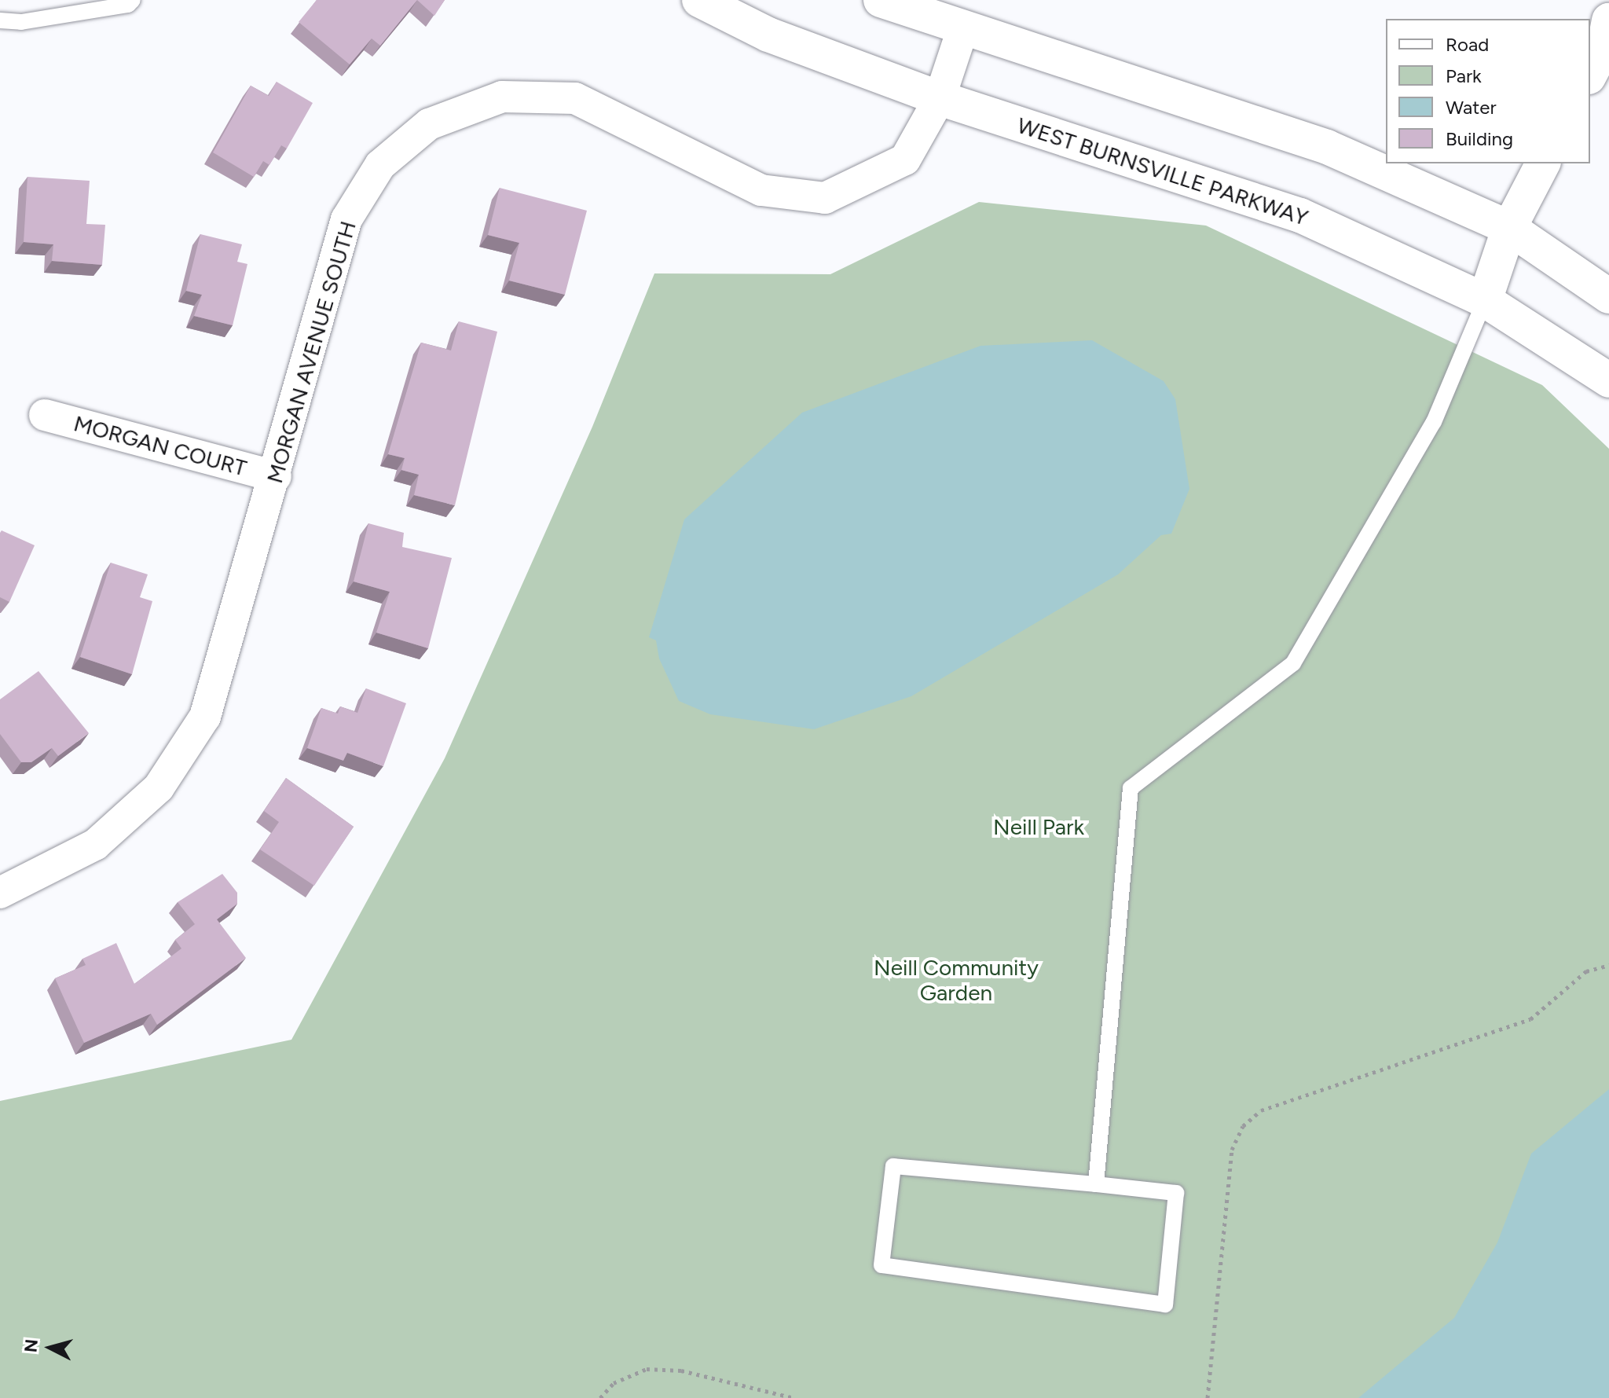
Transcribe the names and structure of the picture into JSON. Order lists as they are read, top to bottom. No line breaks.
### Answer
{"streets":{"street":["WEST BURNSVILLE PARKWAY","MORGAN AVENUE SOUTH","MORGAN COURT"]},"crossings":[["WEST BURNSVILLE PARKWAY","MORGAN AVENUE SOUTH"],["MORGAN AVENUE SOUTH","MORGAN COURT"]],"parks":["Neill Park","Neill Community Garden"],"legend":["Road","Park","Water","Building"],"north":"left"}
